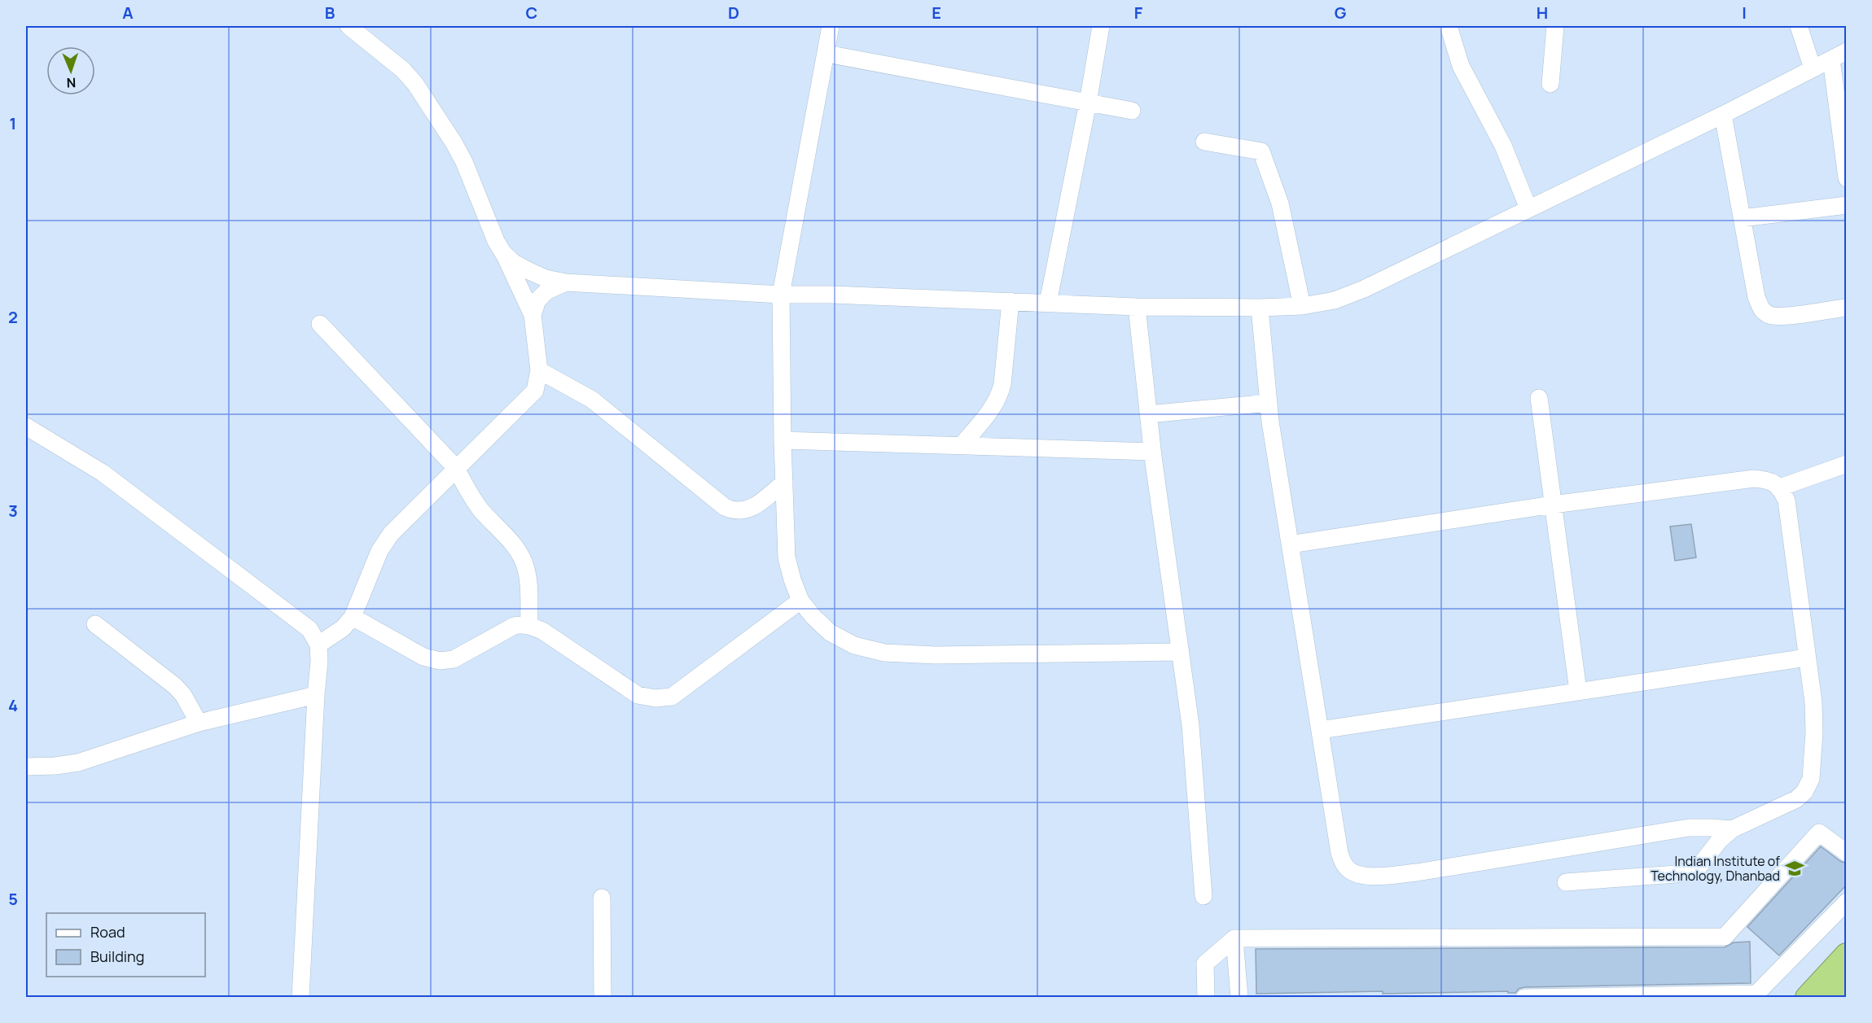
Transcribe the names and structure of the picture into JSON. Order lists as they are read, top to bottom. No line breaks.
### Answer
{"places":{"school or university":["Indian Institute of Technology, Dhanbad"]},"legend":["Road","Building"],"north":"bottom","grid":{"columns":["A","B","C","D","E","F","G","H","I"],"rows":["1","2","3","4","5"]}}
